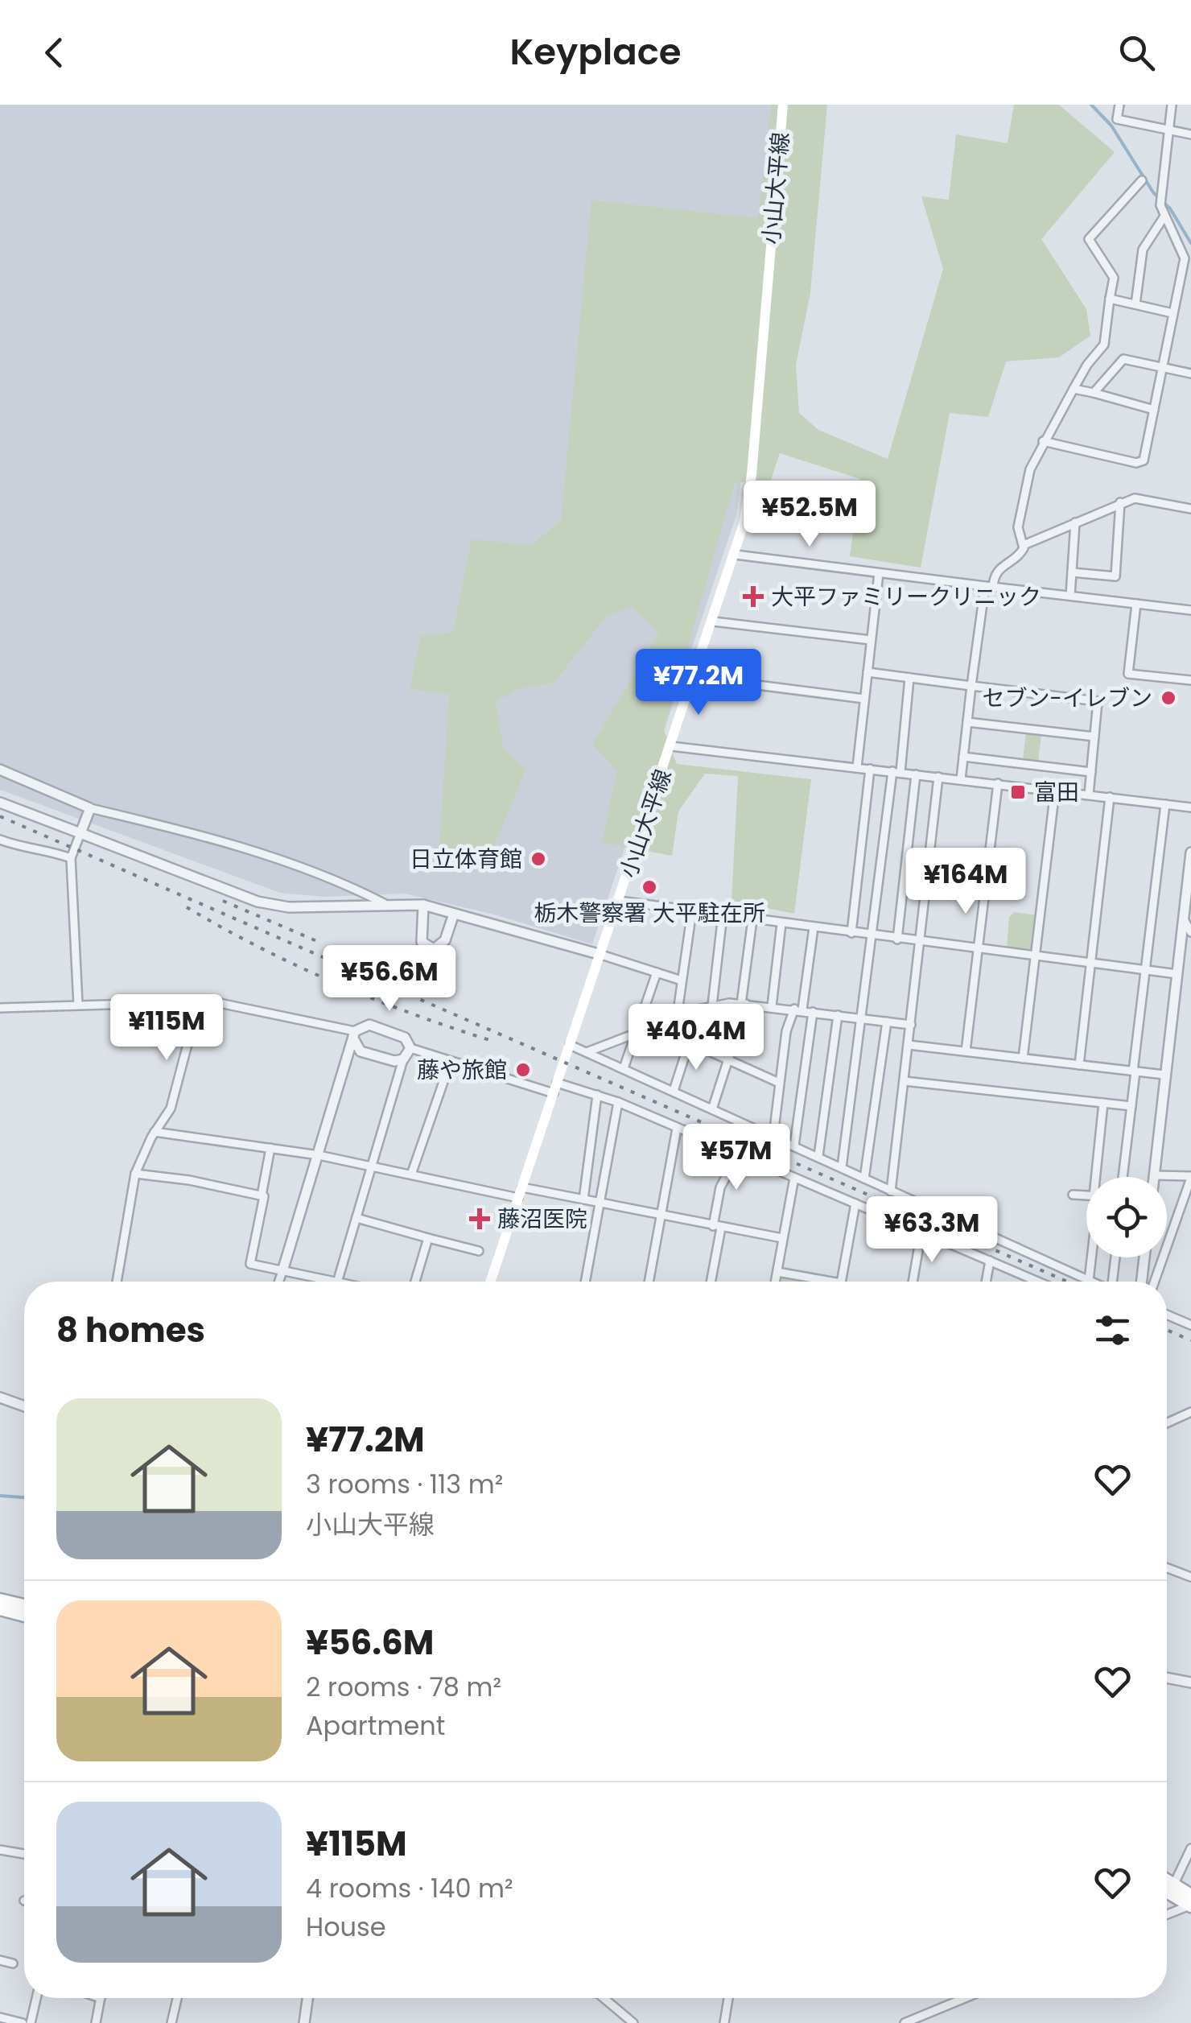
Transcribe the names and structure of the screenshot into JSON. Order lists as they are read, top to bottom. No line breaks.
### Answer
{"streets":{"main road":["小山大平線"]},"places":{"health":["大平ファミリークリニック","藤沼医院"],"other":["セブン-イレブン","日立体育館","栃木警察署 大平駐在所","藤や旅館"],"transit":["富田"]},"page":{"header":"Keyplace","price":["¥52.5M","¥77.2M","¥164M","¥56.6M","¥115M","¥40.4M","¥57M","¥63.3M"],"heading":"8 homes","list":[{"name":"¥77.2M","note":"3 rooms · 113 m² · 小山大平線"},{"name":"¥56.6M","note":"2 rooms · 78 m² · Apartment"},{"name":"¥115M","note":"4 rooms · 140 m² · House"}]}}
